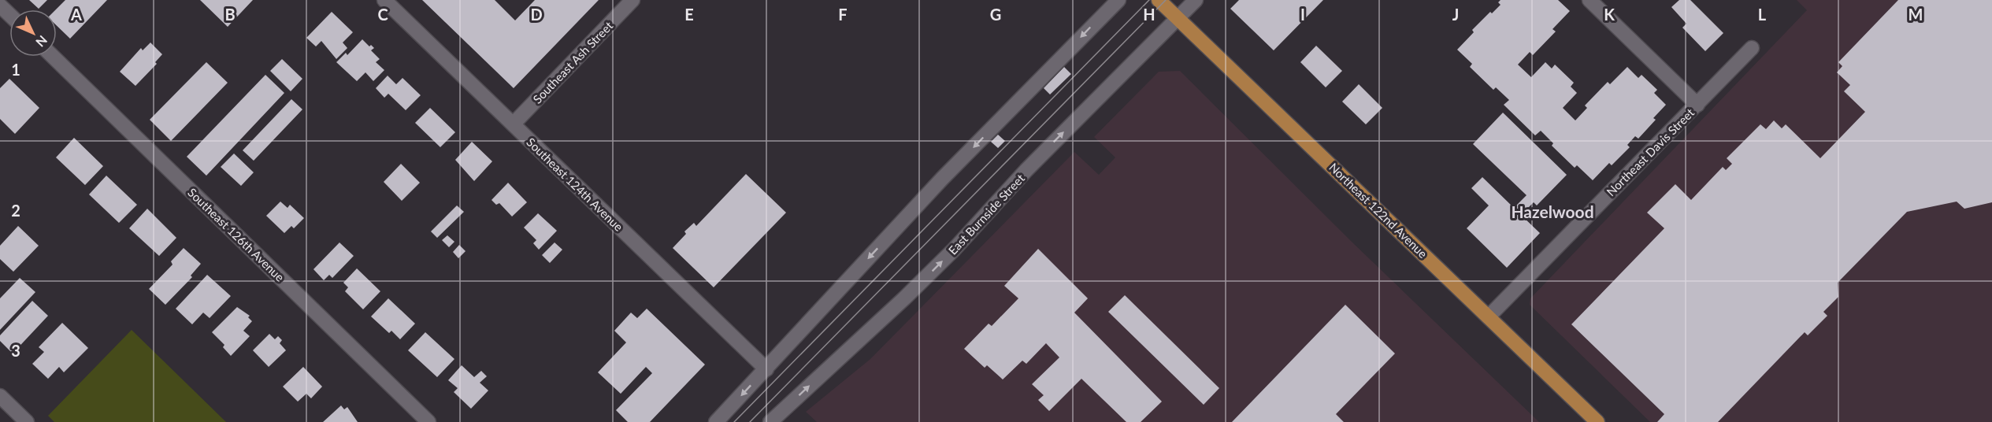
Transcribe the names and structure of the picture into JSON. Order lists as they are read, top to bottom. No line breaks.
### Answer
{"streets":{"main road":["Northeast 122nd Avenue"],"street":["Southeast Ash Street","Northeast Davis Street","Southeast 124th Avenue","East Burnside Street","Southeast 126th Avenue"]},"crossings":[["Southeast Ash Street","Southeast 124th Avenue"],["Northeast Davis Street","Northeast 122nd Avenue"],["Northeast 122nd Avenue","East Burnside Street"]],"districts":["Hazelwood"],"north":"bottom right","grid":{"columns":["A","B","C","D","E","F","G","H","I","J","K","L","M"],"rows":["1","2","3"]}}
